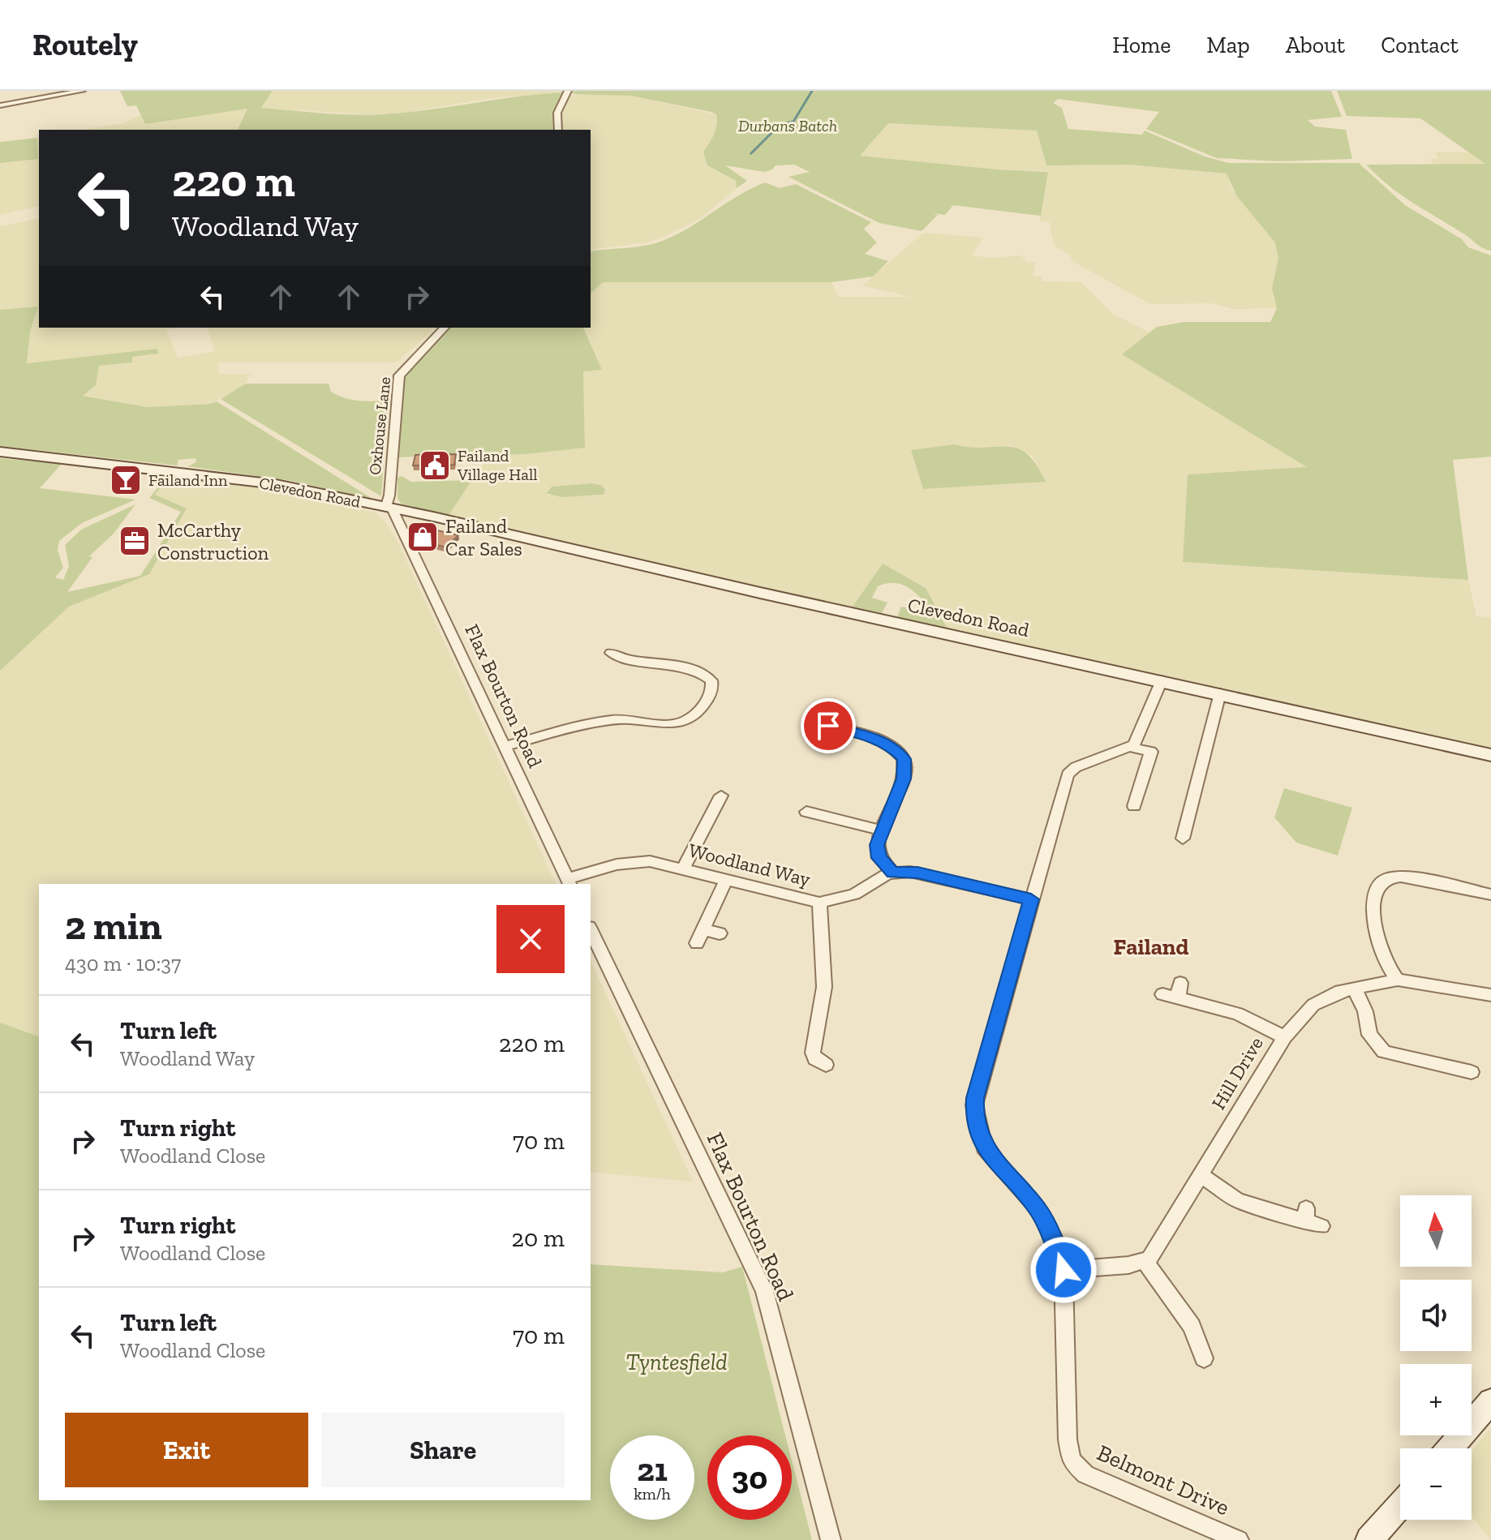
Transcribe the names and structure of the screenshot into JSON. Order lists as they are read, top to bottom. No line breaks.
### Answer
{"streets":{"main road":["Clevedon Road"],"street":["Oxhouse Lane","Flax Bourton Road","Woodland Way","Hill Drive","Belmont Drive"]},"crossings":[["Oxhouse Lane","Clevedon Road"],["Oxhouse Lane","Flax Bourton Road"],["Clevedon Road","Flax Bourton Road"],["Flax Bourton Road","Woodland Way"]],"districts":["Failand"],"parks":["Durbans Batch","Tyntesfield"],"places":{"public building":["Failand Village Hall"],"bar":["Failand Inn"],"shop":["Failand Car Sales"],"office":["McCarthy Construction"]},"north":"top","page":{"header":"Routely","nav":["Home","Map","About","Contact"],"turn":["220 m","Woodland Way"],"heading":["2 min","430 m · 10:37"],"list":[{"name":"Turn left","note":"Woodland Way","value":"220 m"},{"name":"Turn right","note":"Woodland Close","value":"70 m"},{"name":"Turn right","note":"Woodland Close","value":"20 m"},{"name":"Turn left","note":"Woodland Close","value":"70 m"}],"map_buttons":["+","−"],"buttons":["Exit","Share"],"speed":"21 km/h","limit":"30"}}
